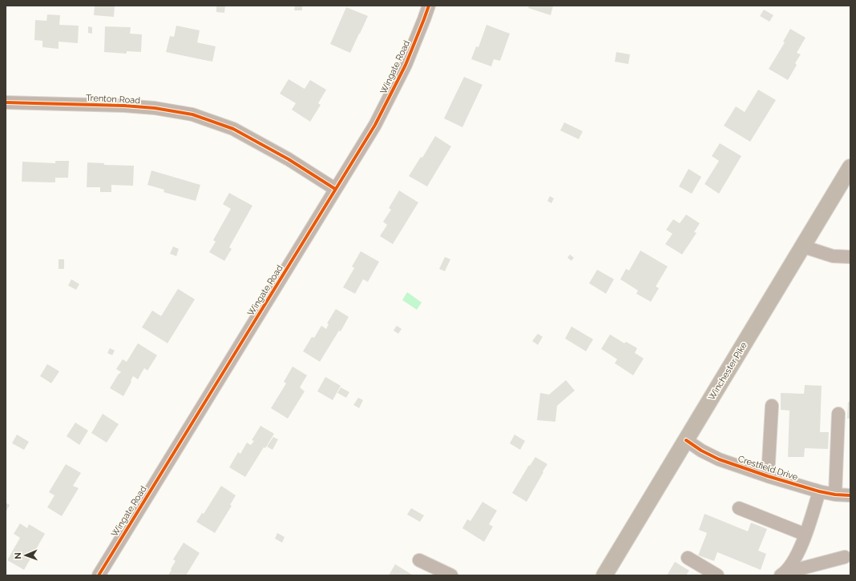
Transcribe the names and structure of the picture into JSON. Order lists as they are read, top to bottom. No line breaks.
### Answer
{"streets":{"main road":["Winchester Pike"],"street":["Wingate Road","Trenton Road","Crestfield Drive"]},"crossings":[["Wingate Road","Trenton Road"],["Winchester Pike","Crestfield Drive"]],"north":"left"}
